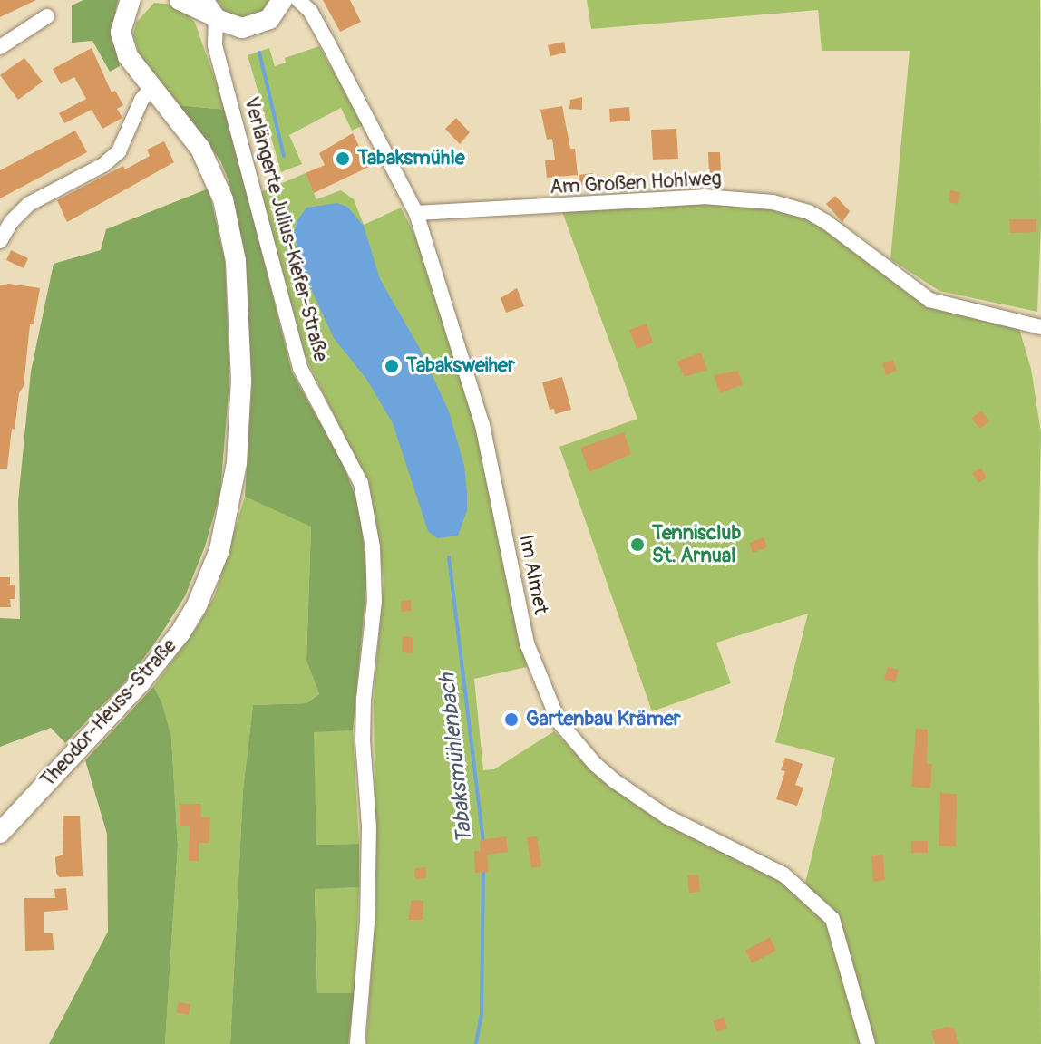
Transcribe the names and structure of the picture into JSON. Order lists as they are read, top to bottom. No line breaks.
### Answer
{"streets":{"street":["Am Großen Hohlweg","Verlängerte Julius-Kiefer-Straße","Im Almet","Theodor-Heuss-Straße"]},"crossings":[["Am Großen Hohlweg","Im Almet"]],"water":["Tabaksmühlenbach"],"places":["Tabaksmühle","Tabaksweiher","Tennisclub St. Arnual","Gartenbau Krämer"]}
